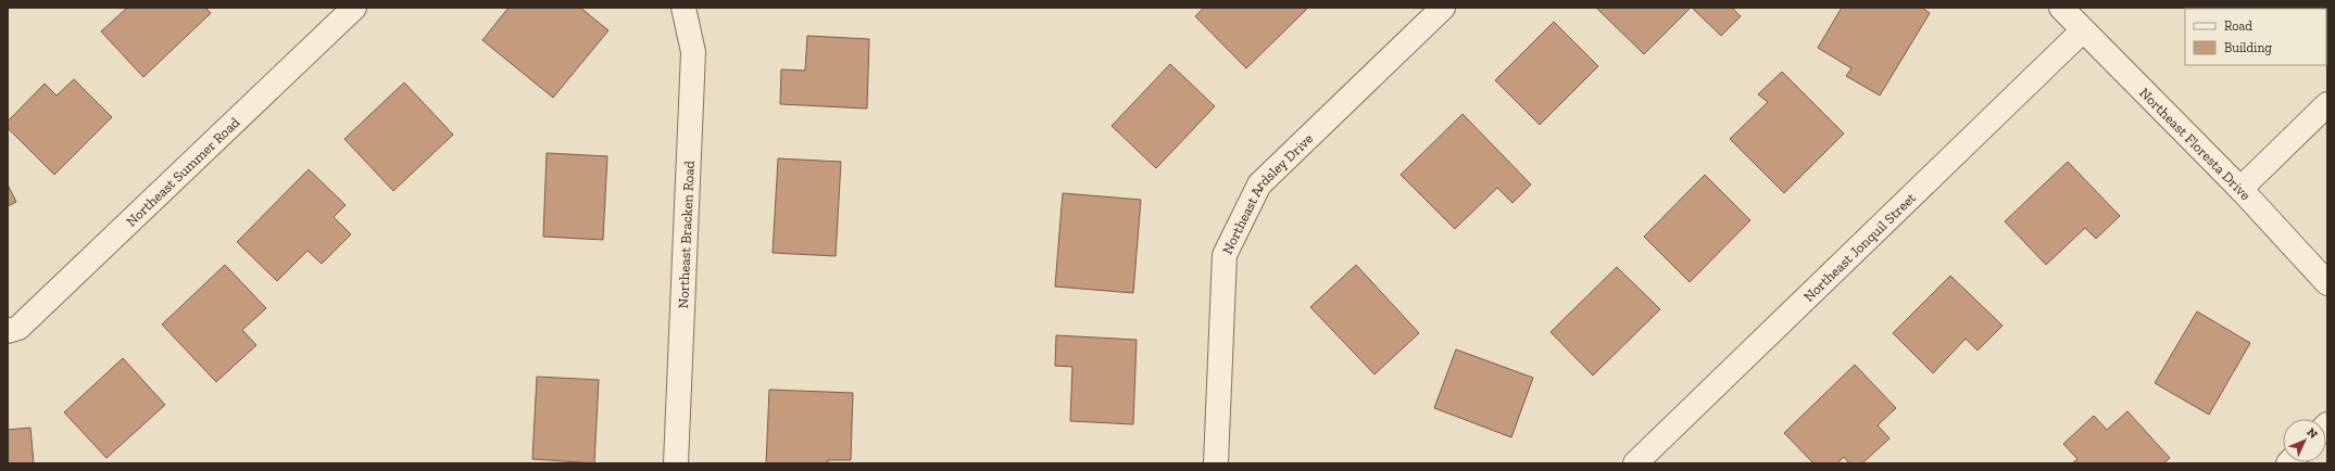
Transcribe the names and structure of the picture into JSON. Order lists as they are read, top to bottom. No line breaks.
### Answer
{"streets":{"street":["Northeast Floresta Drive","Northeast Summer Road","Northeast Ardsley Drive","Northeast Bracken Road","Northeast Jonquil Street"]},"crossings":[["Northeast Floresta Drive","Northeast Jonquil Street"]],"legend":["Road","Building"],"north":"top right"}
